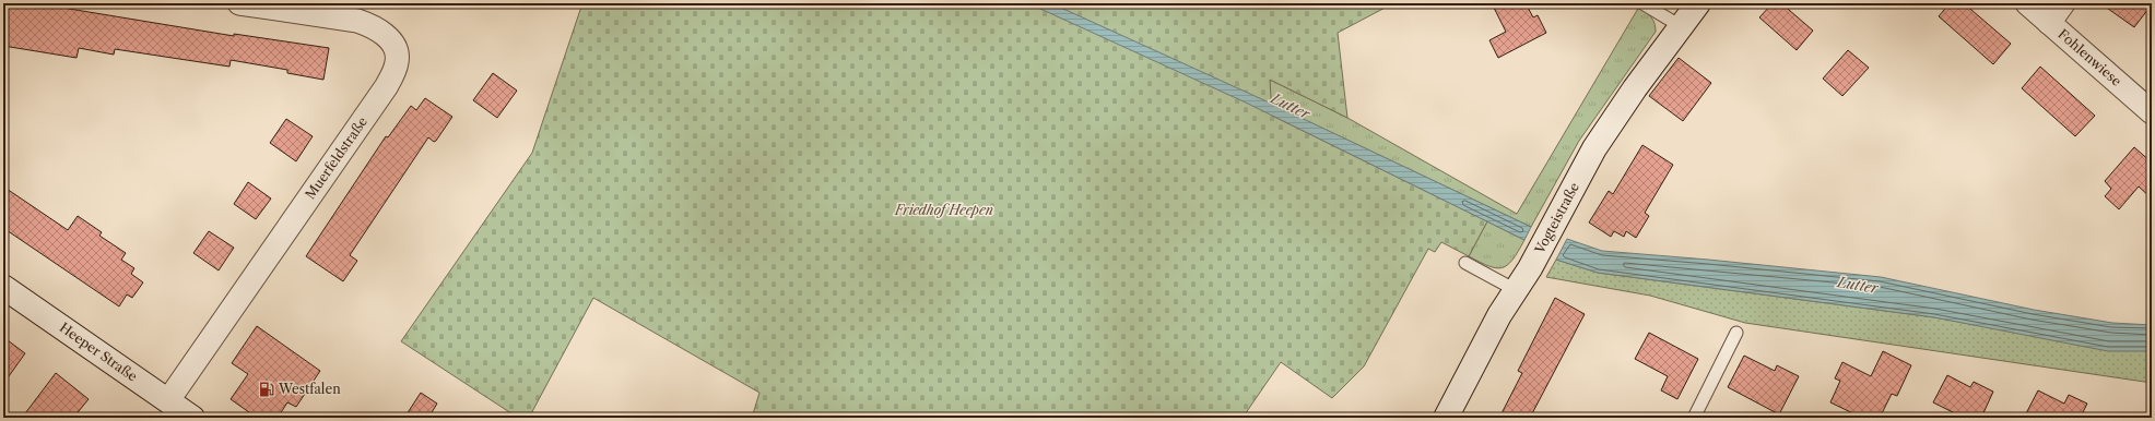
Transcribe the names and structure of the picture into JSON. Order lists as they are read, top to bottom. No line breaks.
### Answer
{"streets":{"street":["Fohlenwiese","Muerfeldstraße","Vogteistraße","Heeper Straße"]},"crossings":[["Muerfeldstraße","Heeper Straße"]],"water":["Lutter"],"parks":["Friedhof Heepen"],"places":{"fuel station":["Westfalen"]}}
